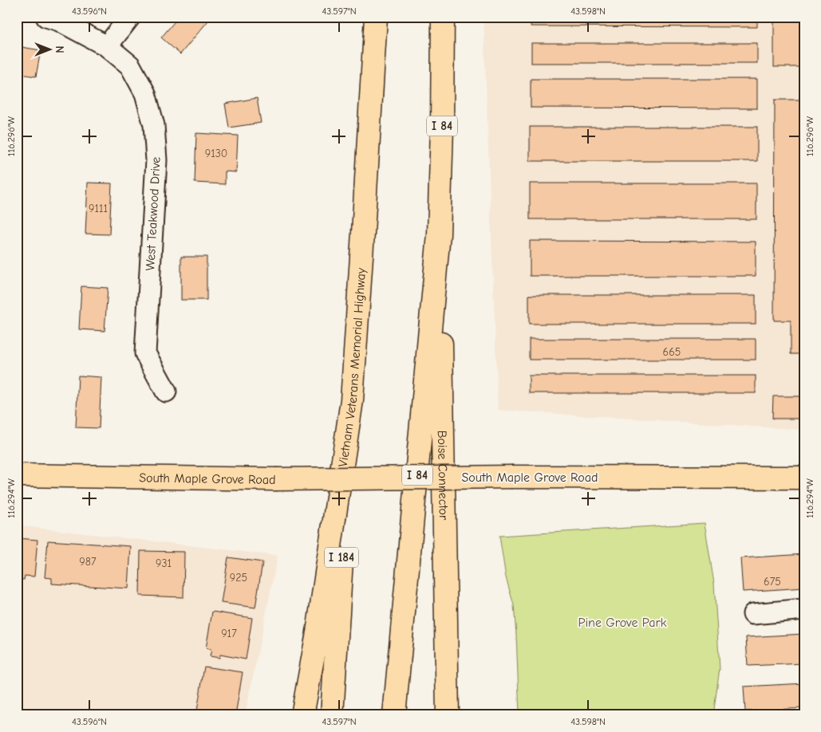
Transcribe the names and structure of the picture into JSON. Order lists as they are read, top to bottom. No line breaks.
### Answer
{"streets":{"main road":["I 84","Vietnam Veterans Memorial Highway","Boise Connector","South Maple Grove Road","I 184"],"street":["West Teakwood Drive"]},"crossings":[["I 84","Boise Connector"],["Vietnam Veterans Memorial Highway","I 184"]],"parks":["Pine Grove Park"],"house_numbers":["9130","9111","665","987","931","925","675","917"],"north":"right","coordinates":["43.596°N","43.597°N","43.598°N","116.296°W","116.294°W"]}
